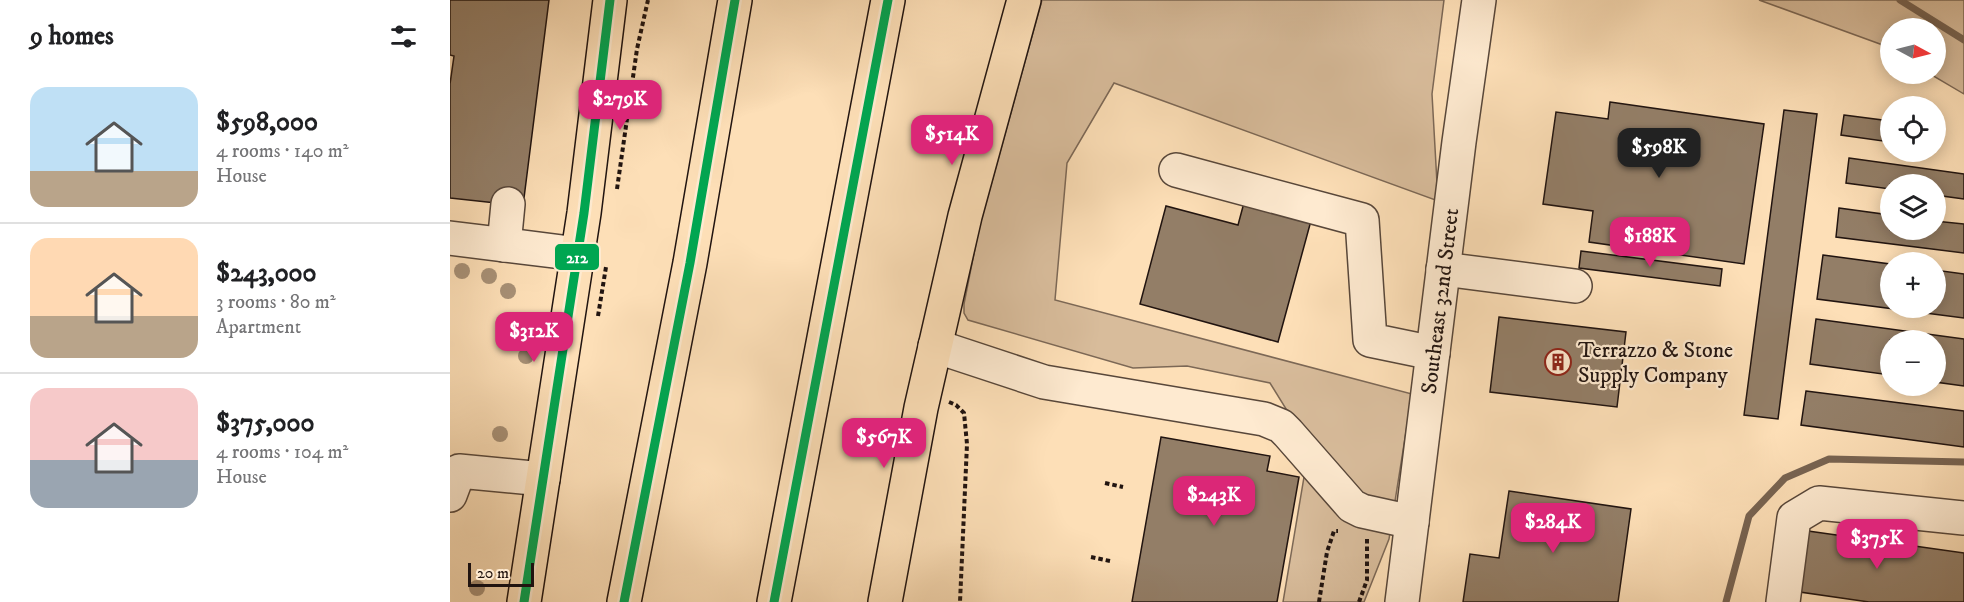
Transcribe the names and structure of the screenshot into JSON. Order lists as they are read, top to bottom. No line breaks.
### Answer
{"streets":{"lane":["Southeast 32nd Street"]},"places":{"building":["Terrazzo & Stone Supply Company"]},"lines":["transit line 212"],"scale_bar":"20 m","north":"right","page":{"heading":"9 homes","map_buttons":["+","−"],"list":[{"name":"$598,000","note":"4 rooms · 140 m² · House"},{"name":"$243,000","note":"3 rooms · 80 m² · Apartment"},{"name":"$375,000","note":"4 rooms · 104 m² · House"}],"price":["$279K","$514K","$598K","$188K","$312K","$567K","$243K","$284K","$375K"],"scale":"20 m"}}
